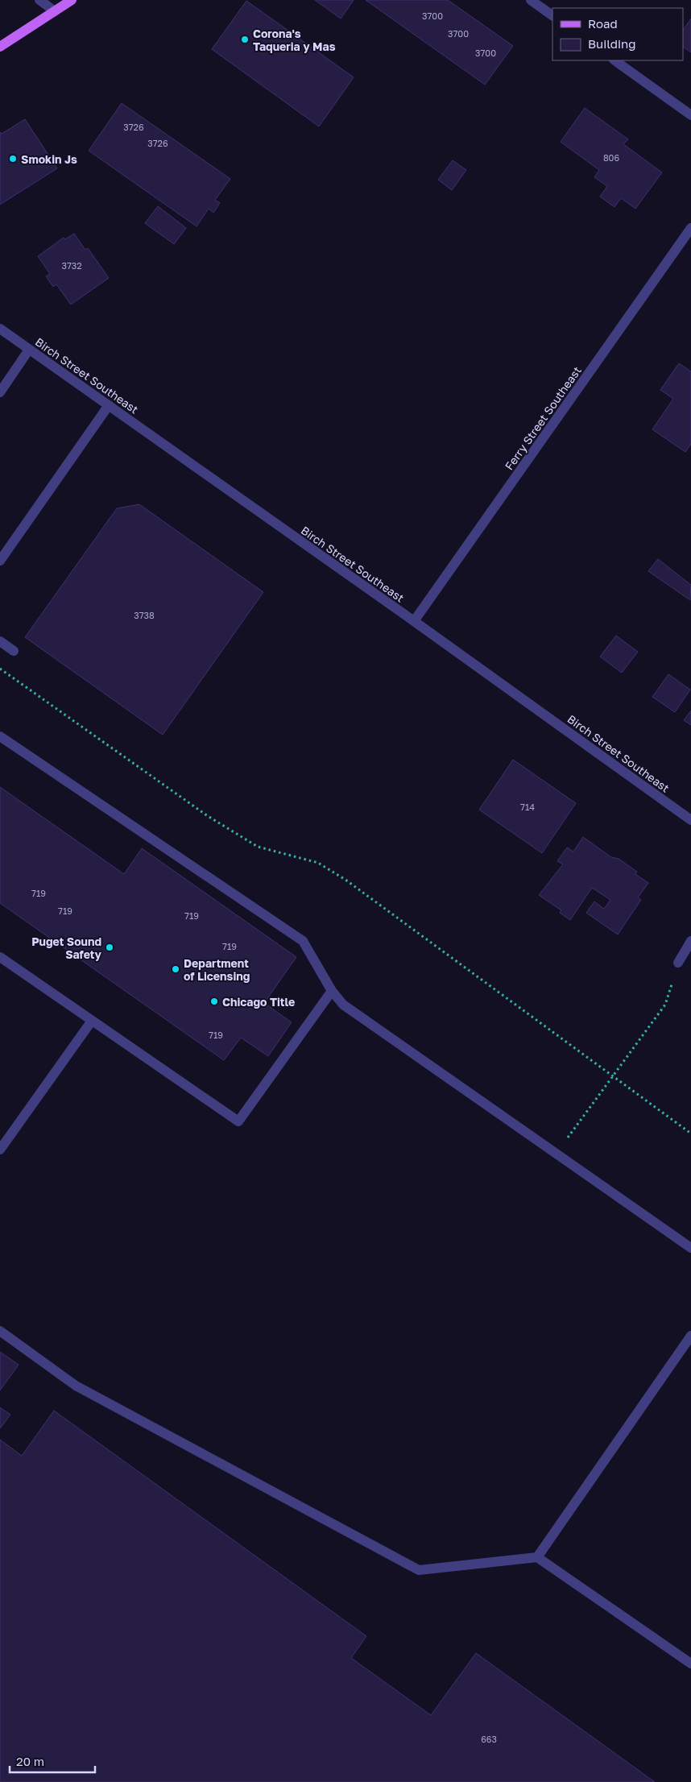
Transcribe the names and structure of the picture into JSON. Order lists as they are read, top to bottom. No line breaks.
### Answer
{"streets":{"street":["Birch Street Southeast","Ferry Street Southeast"]},"crossings":[["Birch Street Southeast","Ferry Street Southeast"]],"places":["Corona's Taqueria y Mas","Smokin Js","Puget Sound Safety","Department of Licensing","Chicago Title"],"house_numbers":["3700","3700","3700","3726","3726","806","3732","3738","714","719","719","719","719","719","663"],"legend":["Road","Building"],"scale_bar":"20 m"}
